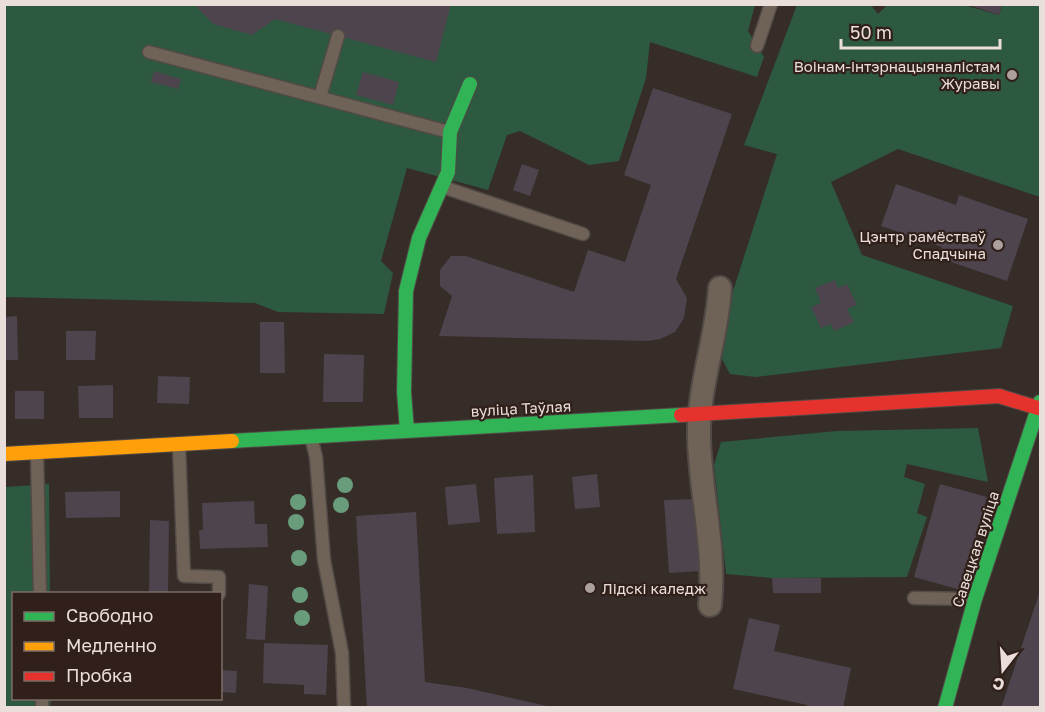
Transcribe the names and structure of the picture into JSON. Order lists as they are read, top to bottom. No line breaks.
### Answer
{"streets":{"main road":["вуліца Таўлая","Савецкая вуліца"]},"crossings":[["вуліца Таўлая","Савецкая вуліца"]],"places":["Воінам-інтэрнацыяналістам Журавы","Цэнтр рамёстваў Спадчына","Лідскі каледж"],"legend":["Свободно","Медленно","Пробка"],"scale_bar":"50 m","north":"bottom"}
